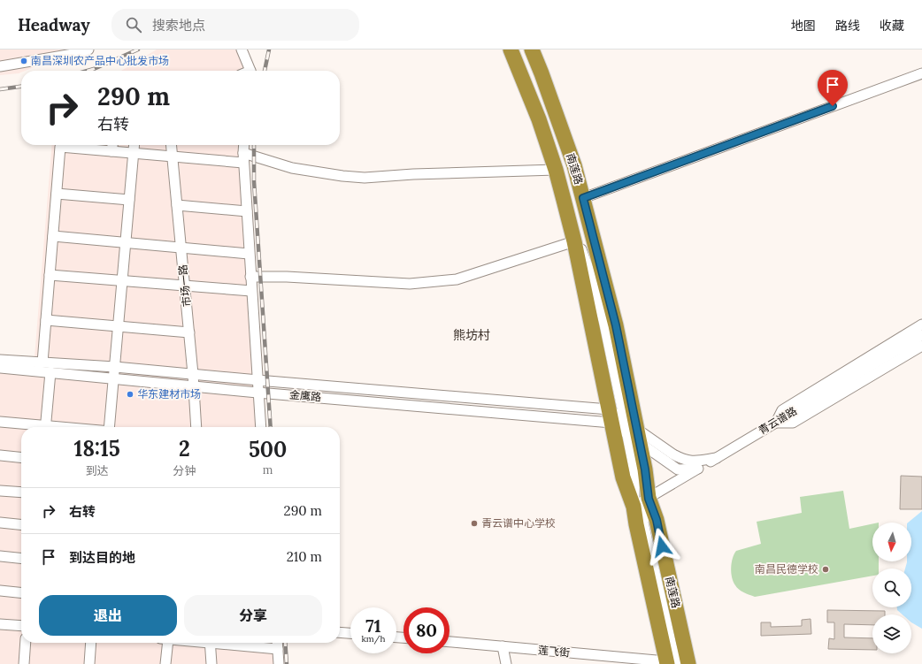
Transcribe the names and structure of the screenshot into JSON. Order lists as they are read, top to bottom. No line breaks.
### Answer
{"streets":{"highway":["南莲路"],"street":["市场一路","金鹰路","青云谱路","莲飞街"]},"crossings":[["南莲路","金鹰路"],["南莲路","青云谱路"],["南莲路","莲飞街"],["市场一路","金鹰路"]],"districts":["熊坊村"],"places":["南昌深圳农产品中心批发市场","华东建材市场","青云谱中心学校","南昌民德学校"],"north":"bottom","page":{"header":"Headway","search":"搜索地点","nav":["地图","路线","收藏"],"turn":["290 m","右转"],"eta":["18:15","到达","2","分钟","500","m"],"list":[{"name":"右转","value":"290 m"},{"name":"到达目的地","value":"210 m"}],"buttons":["退出","分享"],"speed":"71 km/h","limit":"80"}}
